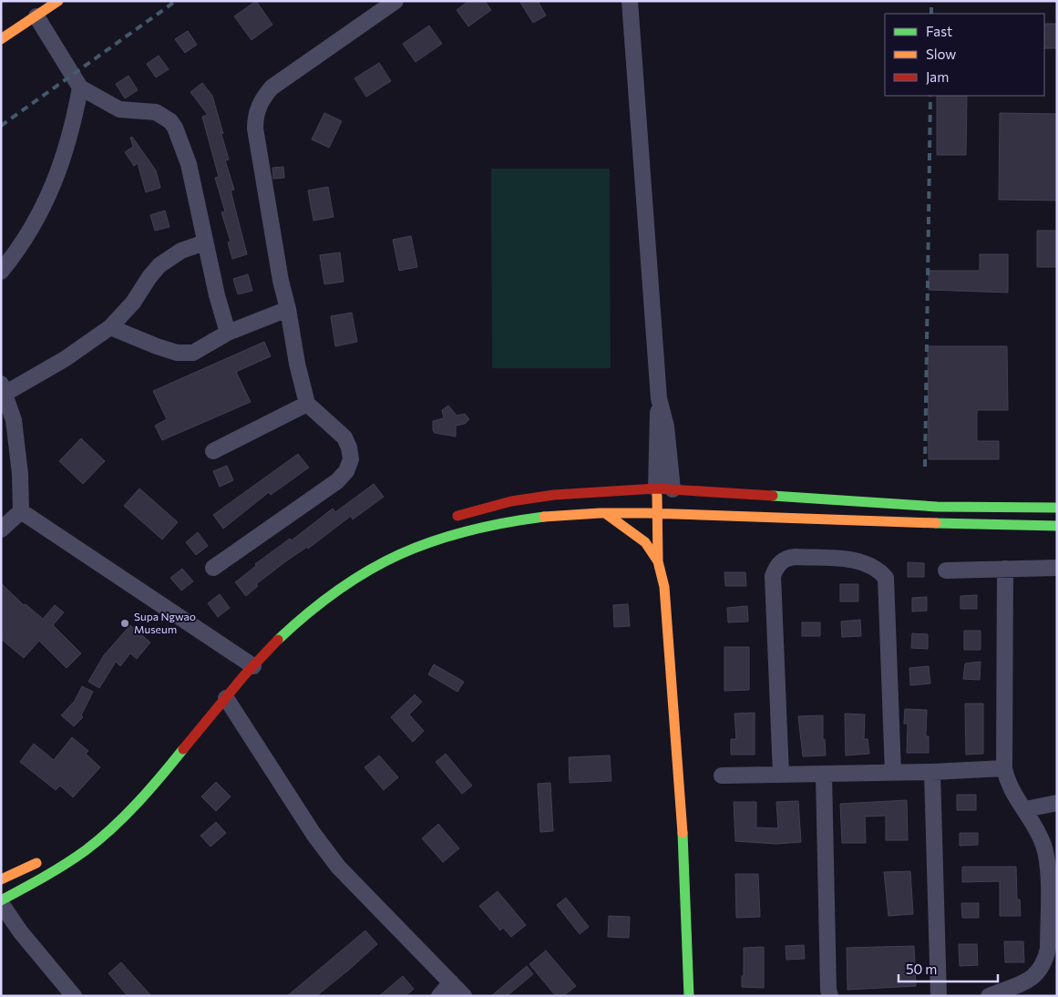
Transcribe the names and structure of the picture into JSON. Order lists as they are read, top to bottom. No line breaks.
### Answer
{"places":["Supa Ngwao Museum"],"legend":["Fast","Slow","Jam"],"scale_bar":"50 m"}
